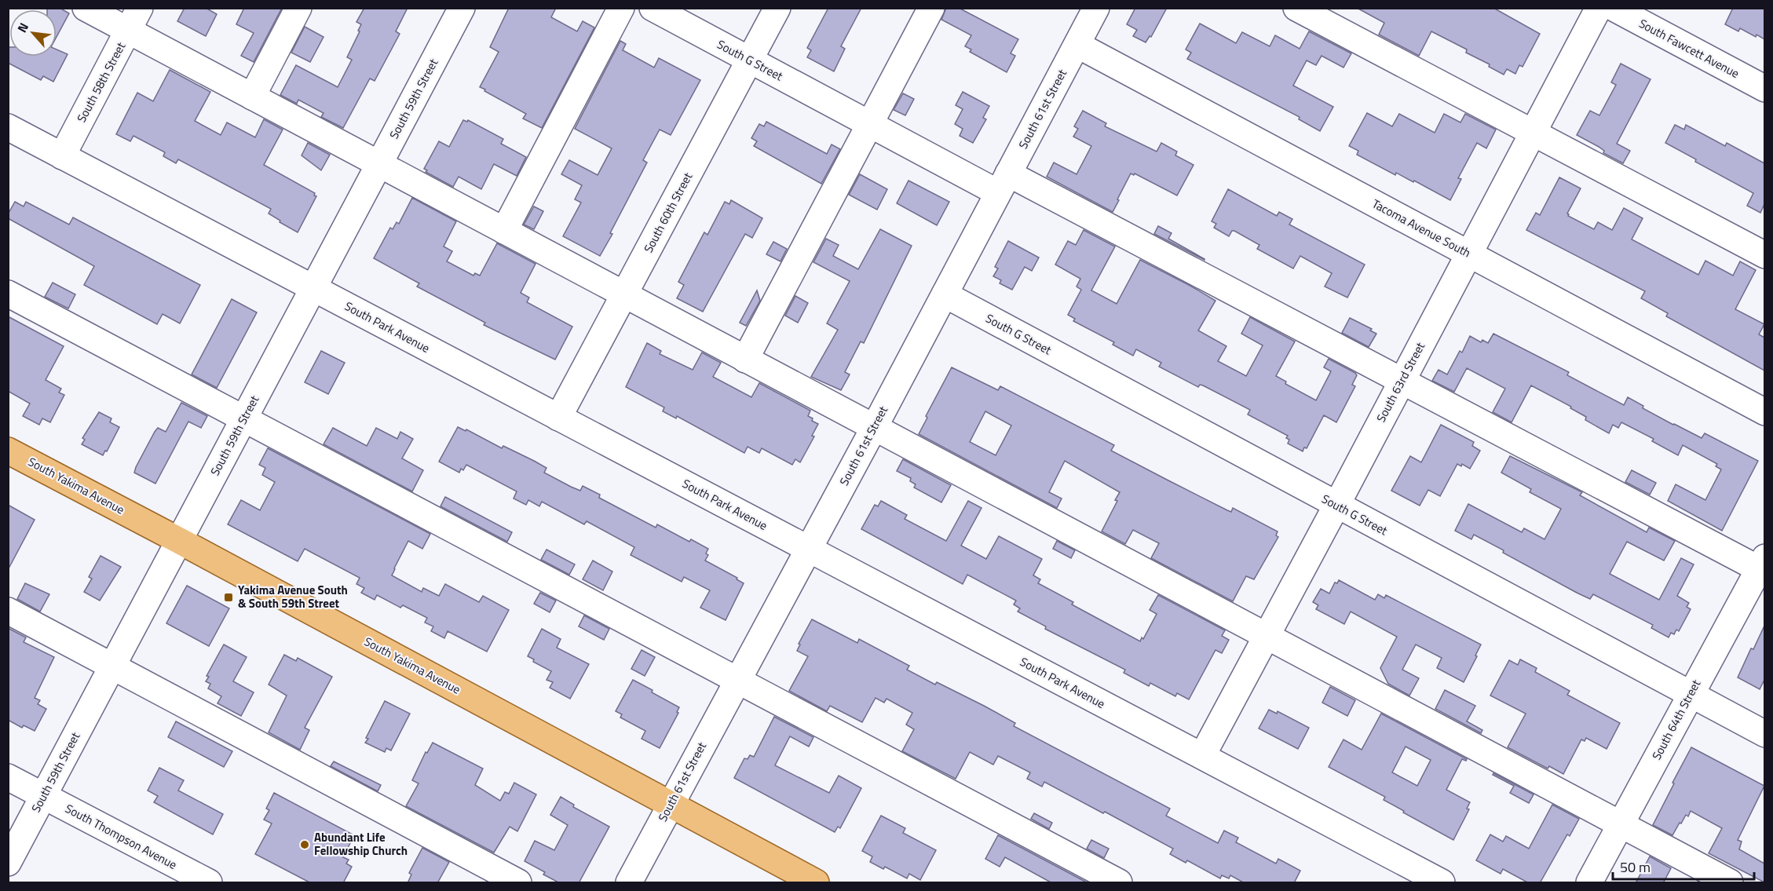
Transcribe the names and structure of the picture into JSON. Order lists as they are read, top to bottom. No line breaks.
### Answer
{"streets":{"main road":["South Yakima Avenue"],"street":["South Fawcett Avenue","South G Street","South 58th Street","South 59th Street","South 61st Street","South 60th Street","Tacoma Avenue South","South Park Avenue","South 63rd Street","South 64th Street","South Thompson Avenue"]},"crossings":[["South G Street","South 61st Street"],["South G Street","South 60th Street"],["South G Street","South 63rd Street"],["South G Street","South 64th Street"],["South 58th Street","South Park Avenue"],["South 59th Street","South Park Avenue"],["South 59th Street","South Yakima Avenue"],["South 59th Street","South Thompson Avenue"],["South 61st Street","Tacoma Avenue South"],["South 61st Street","South Park Avenue"],["South 61st Street","South Yakima Avenue"],["South 60th Street","South Park Avenue"],["Tacoma Avenue South","South 63rd Street"],["South Park Avenue","South 63rd Street"]],"places":{"transit":["Yakima Avenue South & South 59th Street"],"other":["Abundant Life Fellowship Church"]},"scale_bar":"50 m","north":"top left"}
